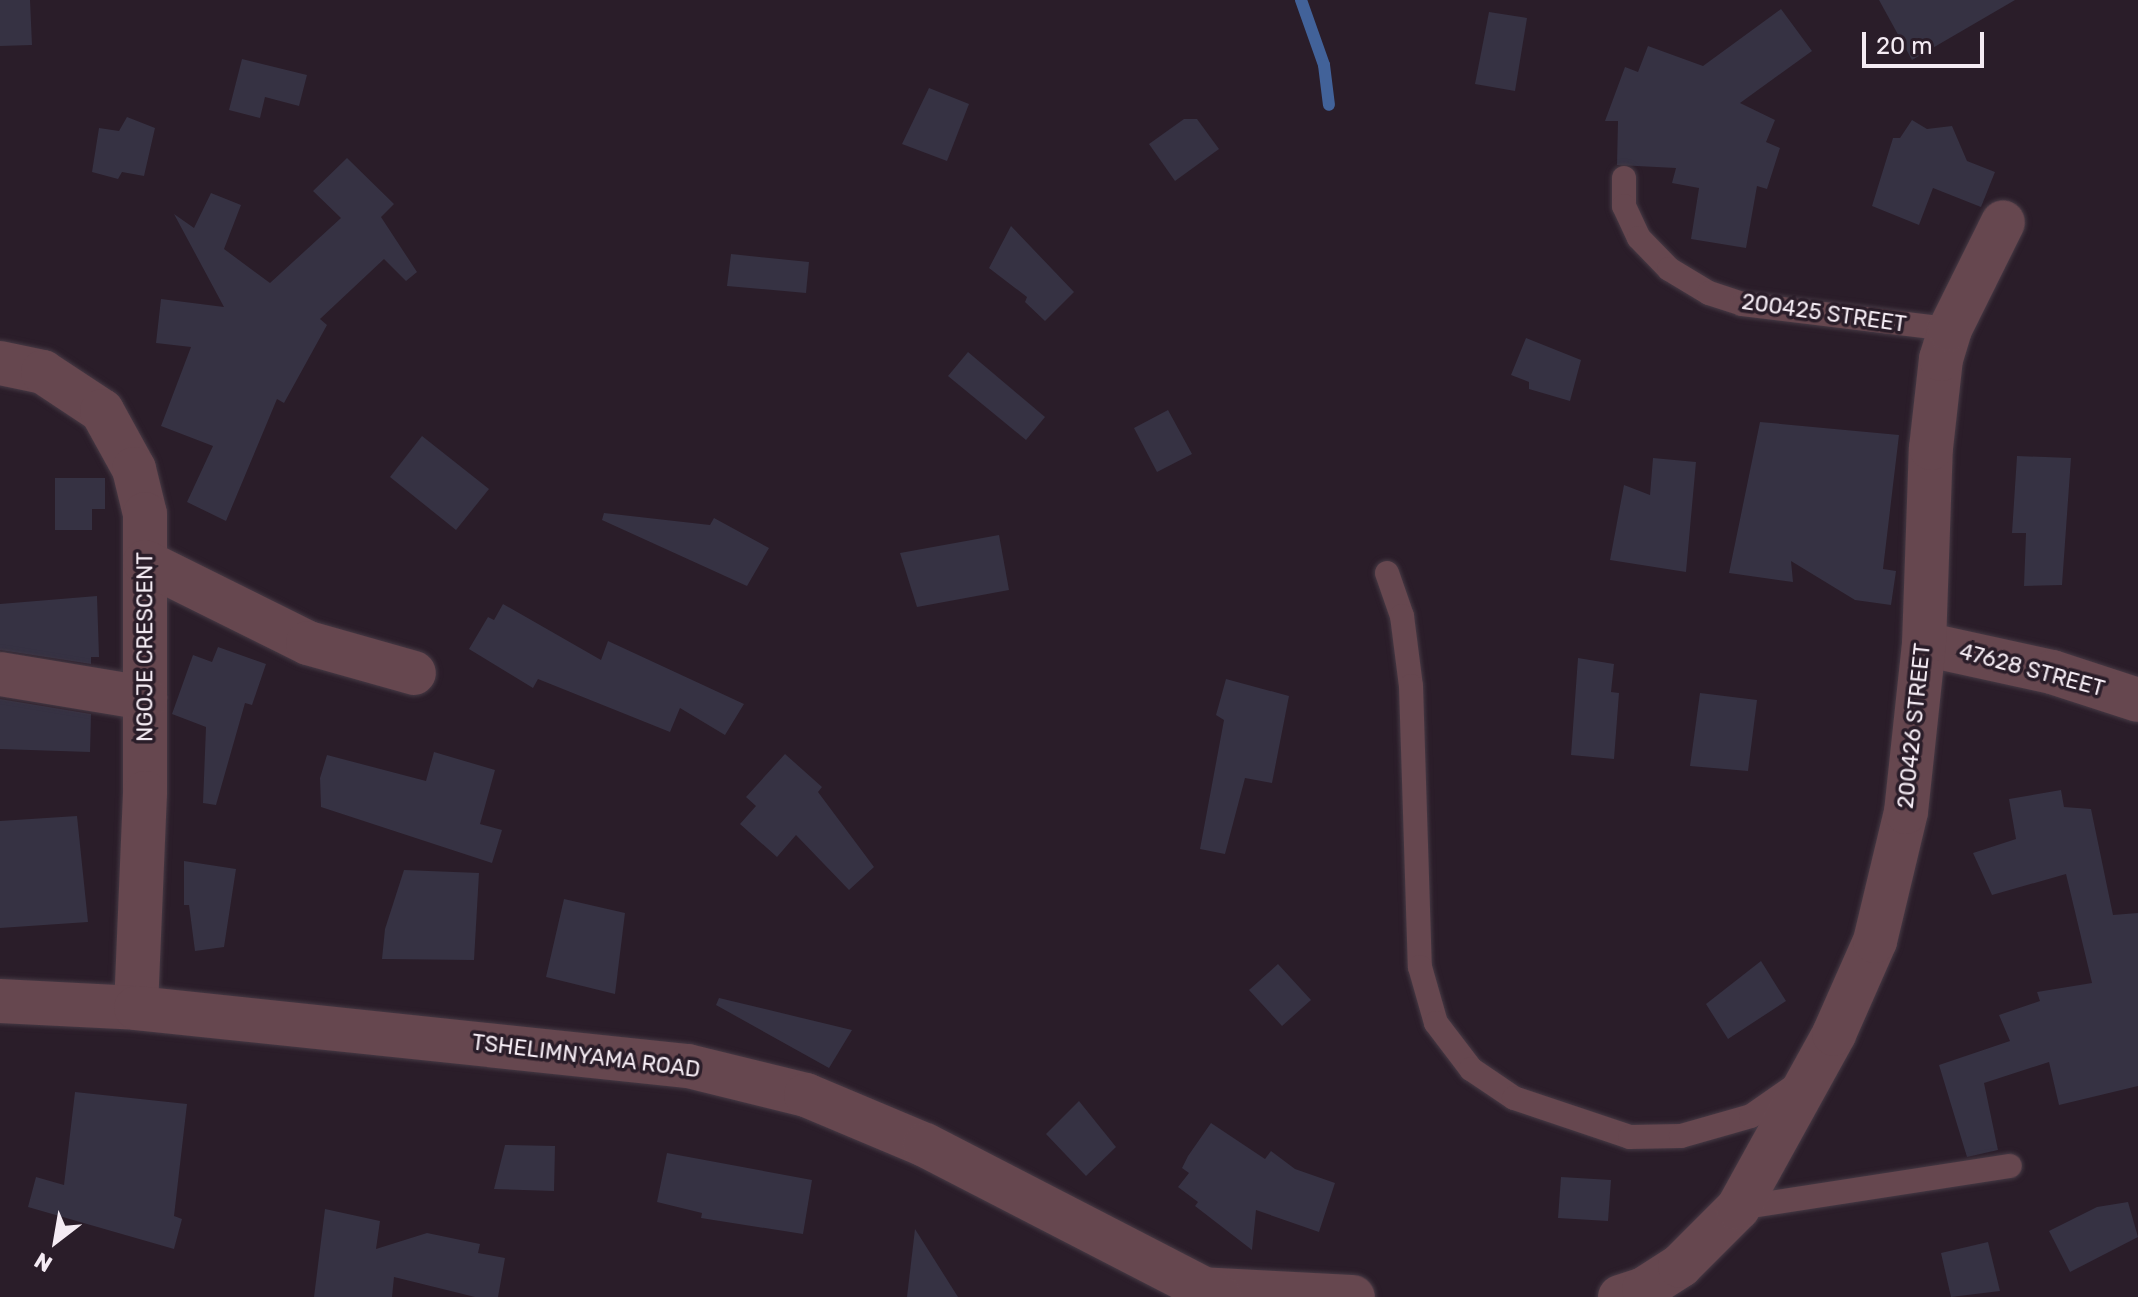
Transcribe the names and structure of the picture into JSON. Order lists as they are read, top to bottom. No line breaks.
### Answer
{"streets":{"street":["NGOJE CRESCENT","47628 STREET","200426 STREET","TSHELIMNYAMA ROAD"],"lane":["200425 STREET"]},"crossings":[["200425 STREET","200426 STREET"],["NGOJE CRESCENT","TSHELIMNYAMA ROAD"],["47628 STREET","200426 STREET"]],"scale_bar":"20 m","north":"bottom left"}
